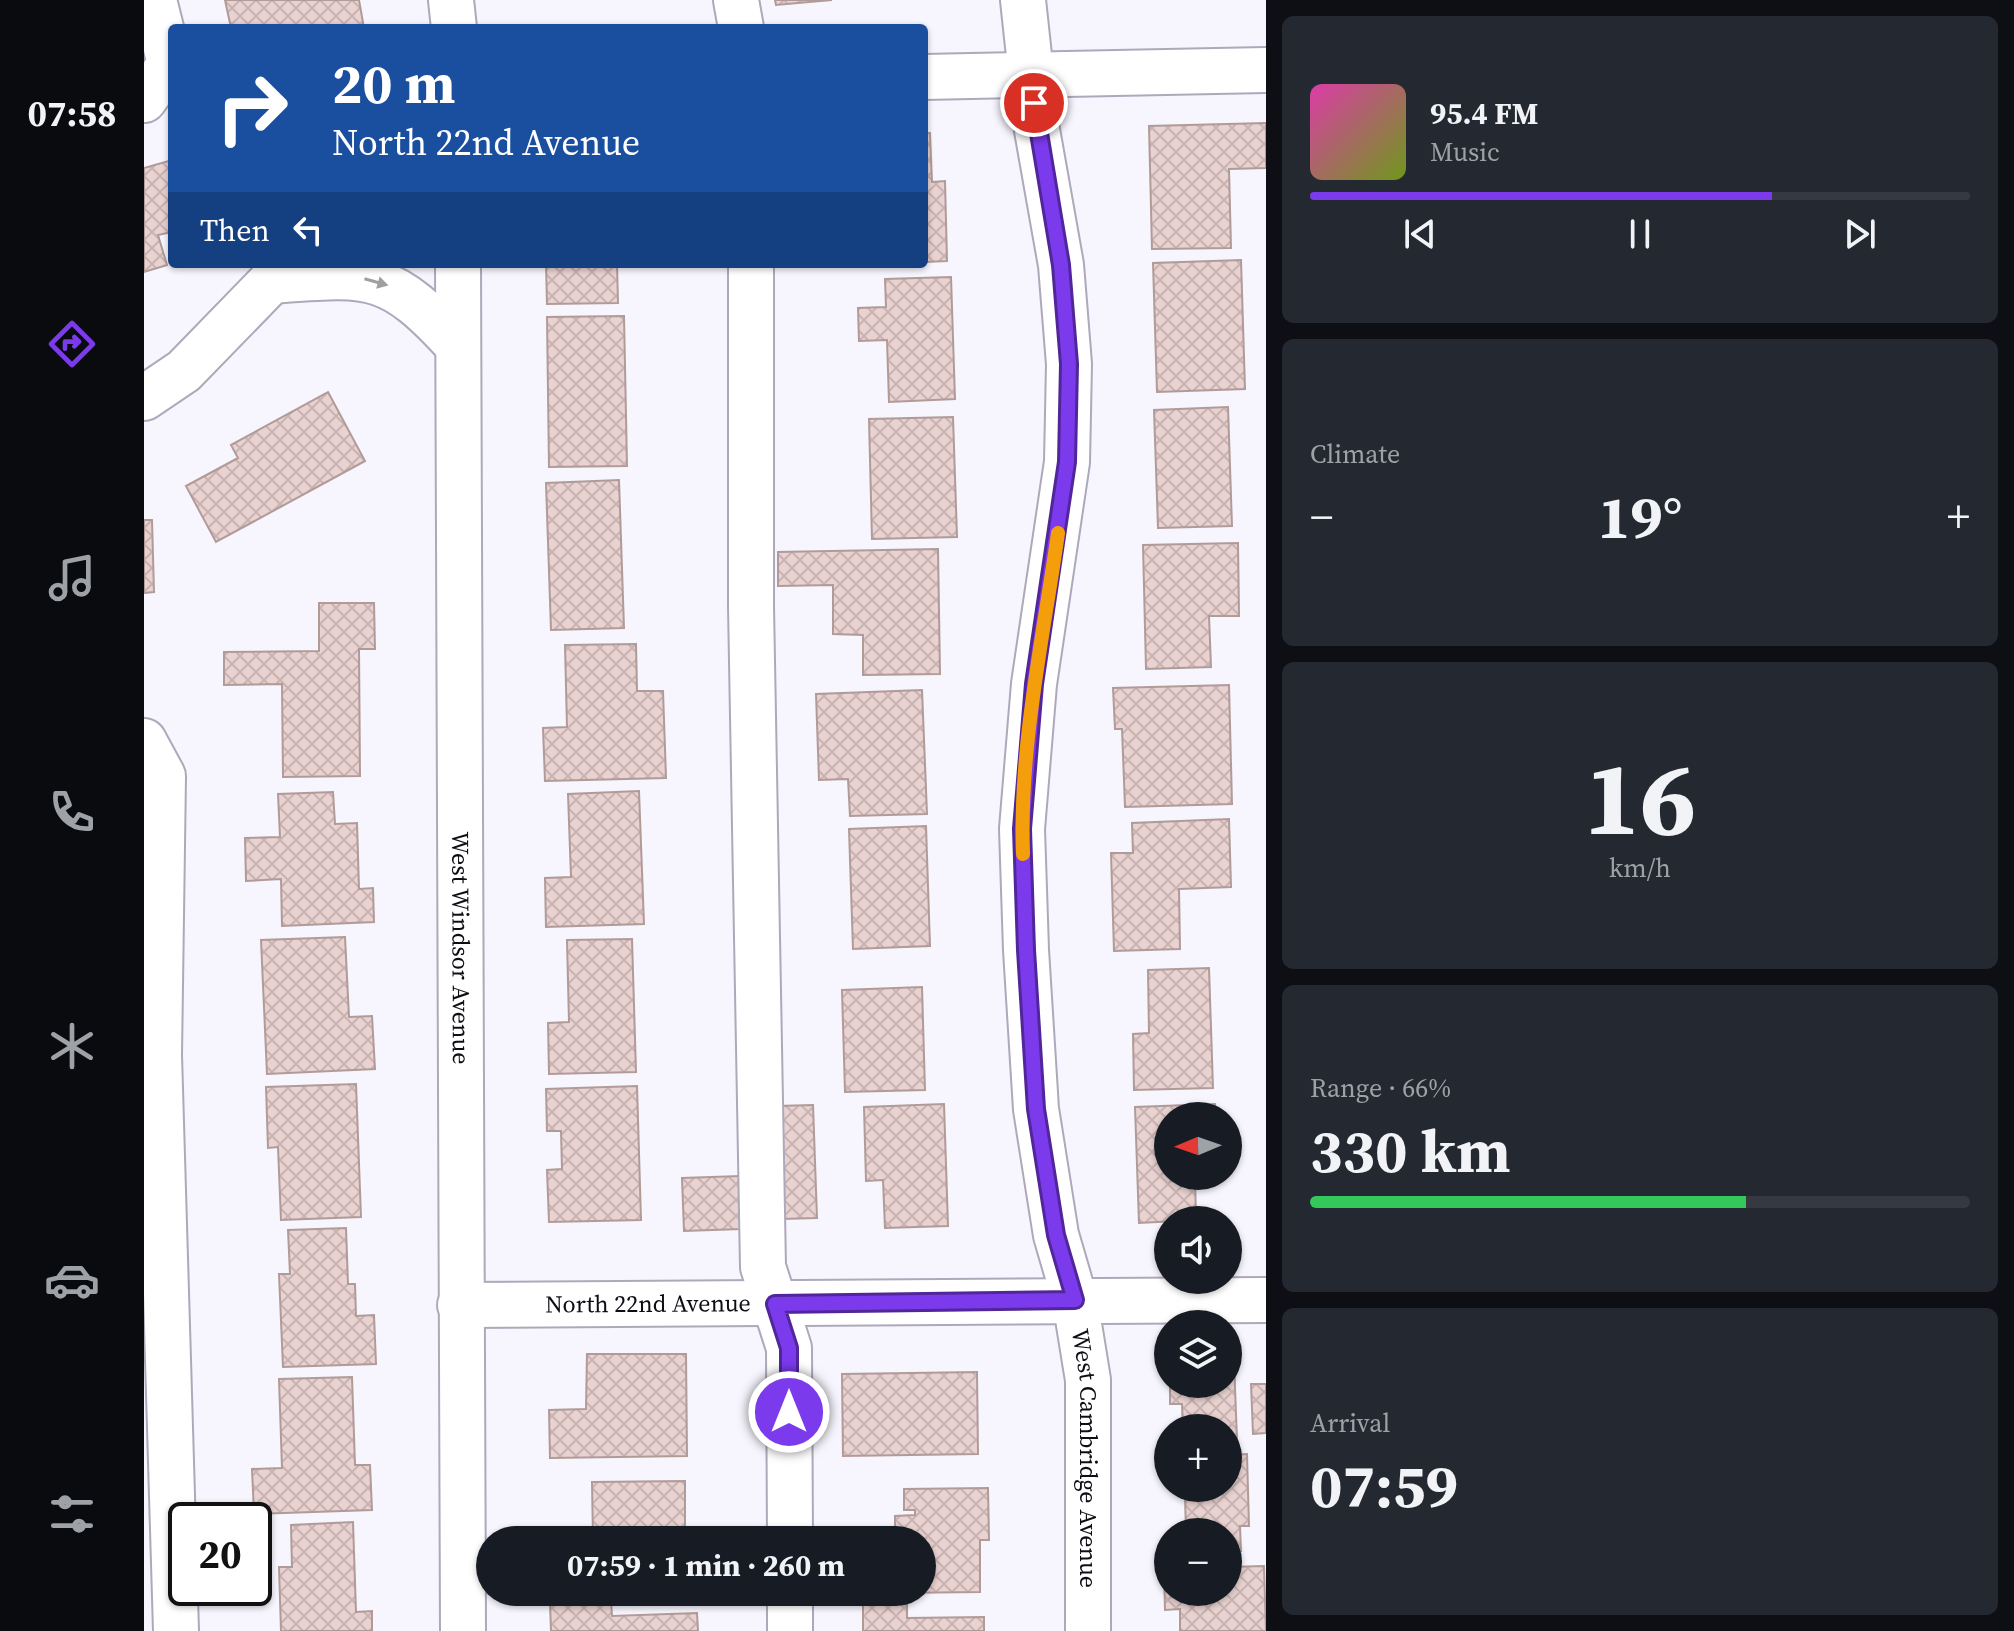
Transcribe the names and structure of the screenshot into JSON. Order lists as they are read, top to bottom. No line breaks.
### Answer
{"streets":{"street":["West Windsor Avenue","North 22nd Avenue","West Cambridge Avenue"]},"crossings":[["West Windsor Avenue","North 22nd Avenue"],["North 22nd Avenue","West Cambridge Avenue"]],"north":"left","page":{"tabs":"07:58","turn":["20 m","North 22nd Avenue"],"song":["95.4 FM","Music"],"then":"Then","tile":["Climate",["16","km/h"],["Range · 66%","330 km"],["Arrival","07:59"]],"heat":["−","19°","+"],"map_buttons":["+","−"],"limit":"20","trip":"07:59 · 1 min · 260 m"}}
